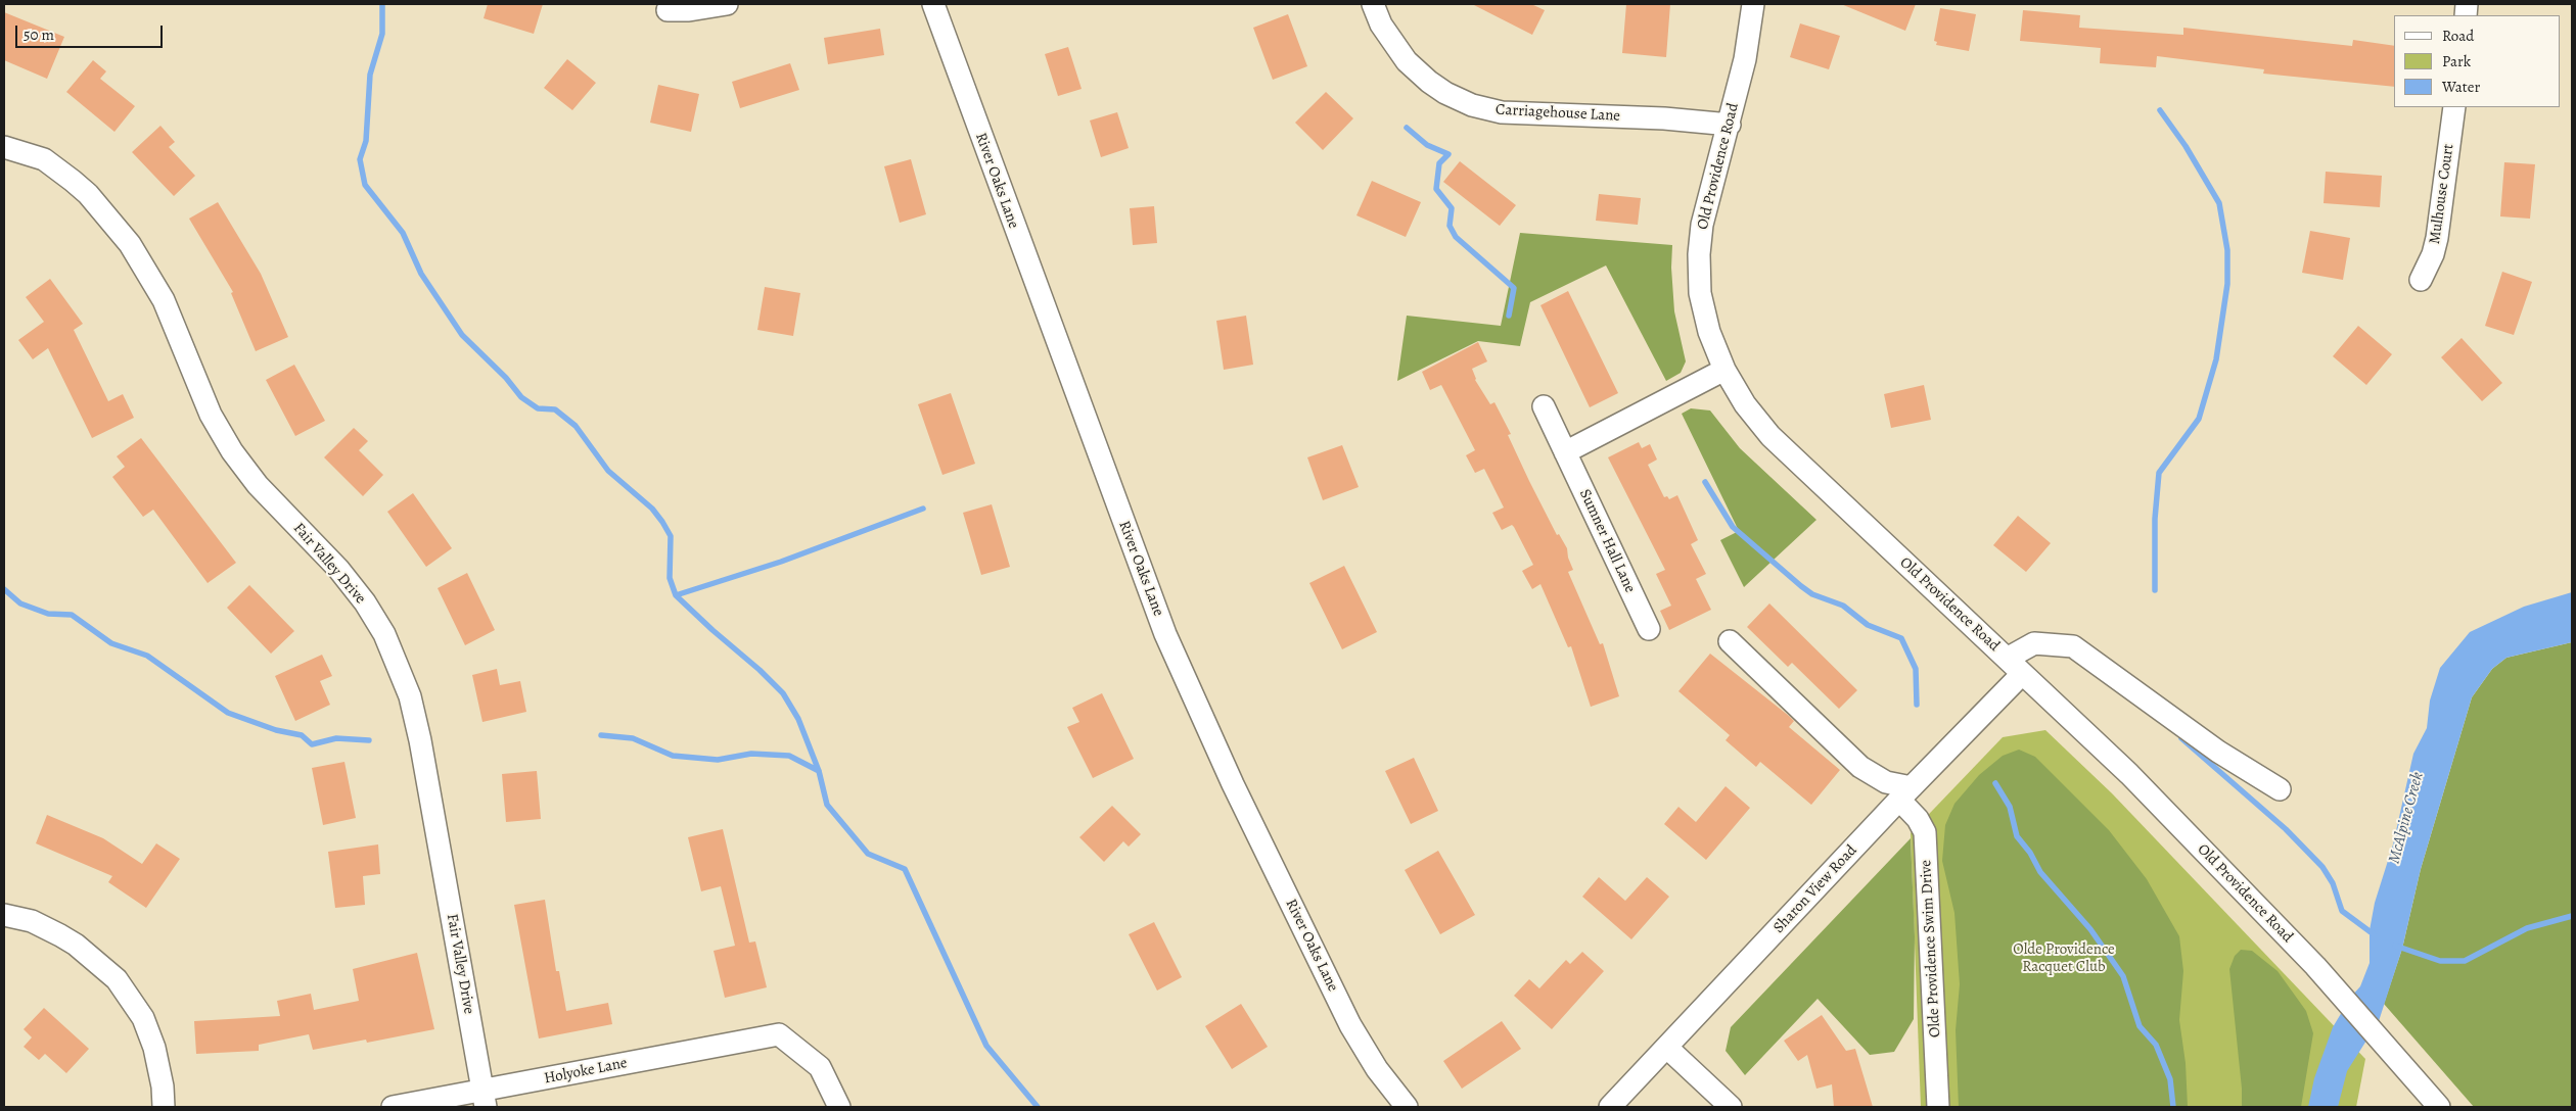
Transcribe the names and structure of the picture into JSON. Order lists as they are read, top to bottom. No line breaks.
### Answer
{"streets":{"street":["Carriagehouse Lane","Old Providence Road","River Oaks Lane","Mulhouse Court","Sumner Hall Lane","Fair Valley Drive","Sharon View Road","Olde Providence Swim Drive","Holyoke Lane"]},"crossings":[["Carriagehouse Lane","Old Providence Road"],["Old Providence Road","Sharon View Road"],["Fair Valley Drive","Holyoke Lane"],["Sharon View Road","Olde Providence Swim Drive"]],"water":["McAlpine Creek"],"parks":["Olde Providence Racquet Club"],"legend":["Road","Park","Water"],"scale_bar":"50 m"}
